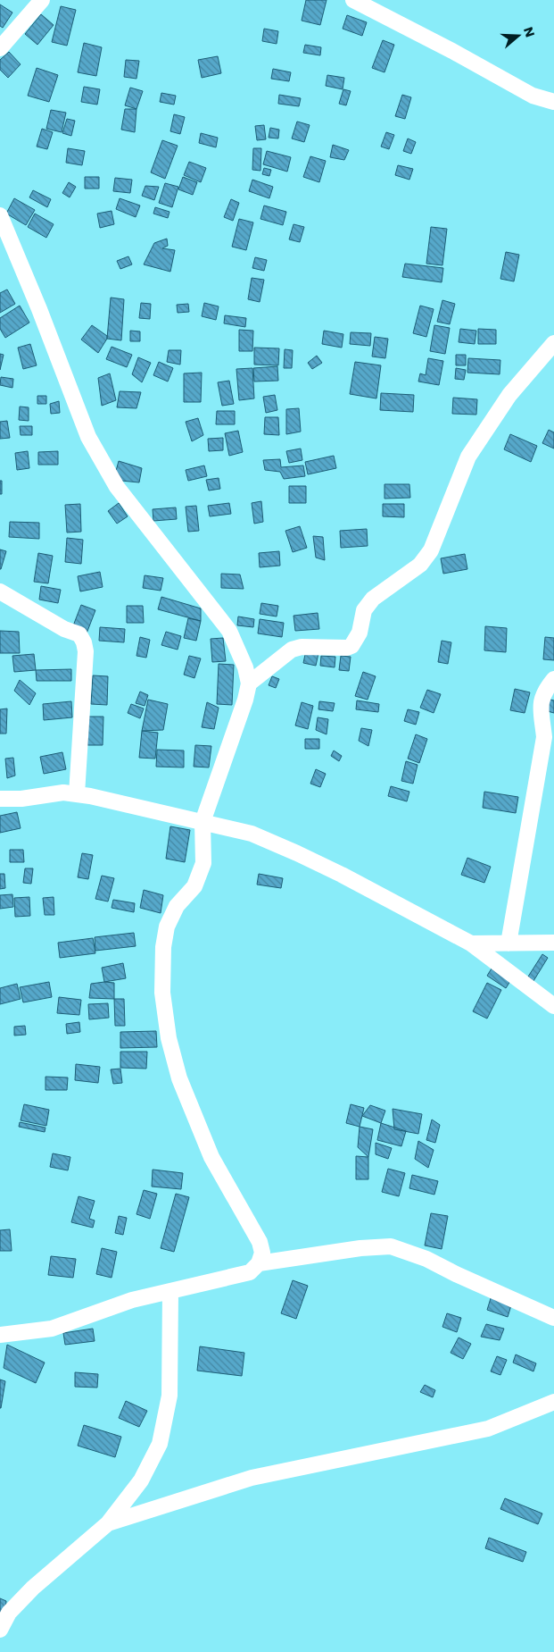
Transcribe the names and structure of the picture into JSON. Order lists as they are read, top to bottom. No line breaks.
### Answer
{"north":"right"}
